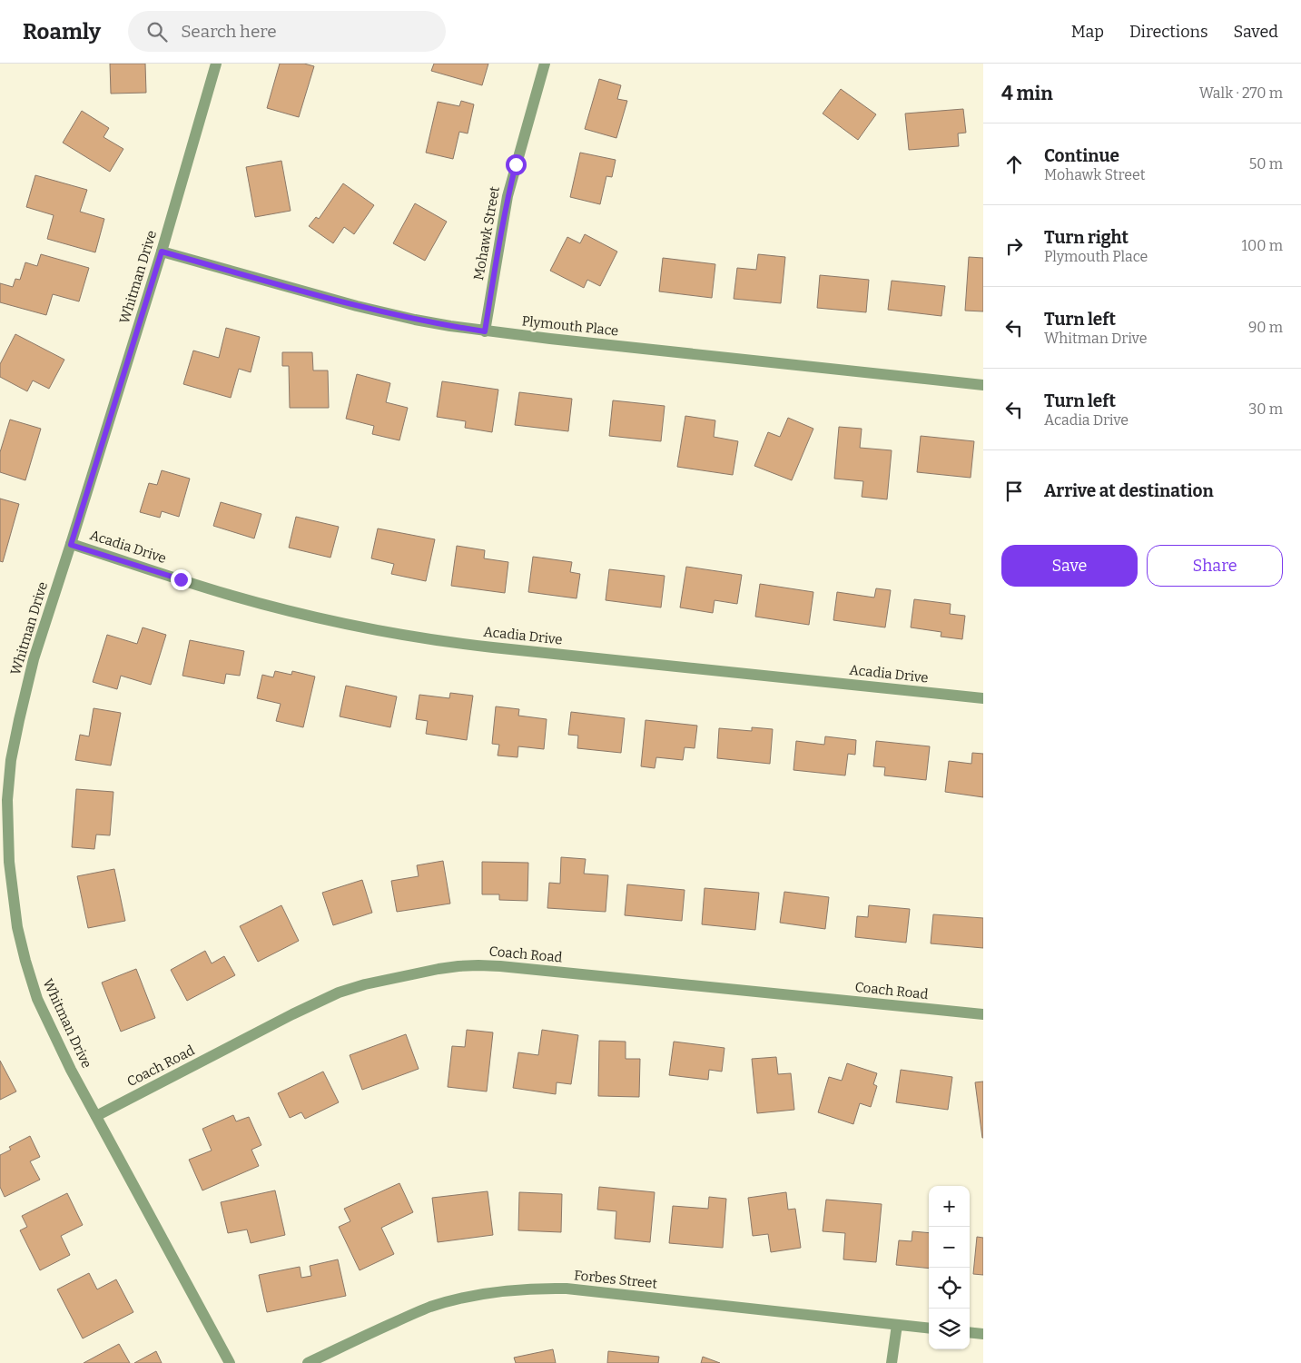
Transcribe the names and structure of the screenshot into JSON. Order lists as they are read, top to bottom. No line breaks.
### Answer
{"streets":{"street":["Mohawk Street","Whitman Drive","Plymouth Place","Acadia Drive","Coach Road","Forbes Street"]},"crossings":[["Mohawk Street","Plymouth Place"],["Whitman Drive","Plymouth Place"],["Whitman Drive","Acadia Drive"],["Whitman Drive","Coach Road"]],"page":{"header":"Roamly","search":"Search here","nav":["Map","Directions","Saved"],"heading":["4 min","Walk · 270 m"],"list":[["Continue","Mohawk Street","50 m"],["Turn right","Plymouth Place","100 m"],["Turn left","Whitman Drive","90 m"],["Turn left","Acadia Drive","30 m"],"Arrive at destination"],"buttons":["Save","Share"],"map_buttons":["+","−"]}}
